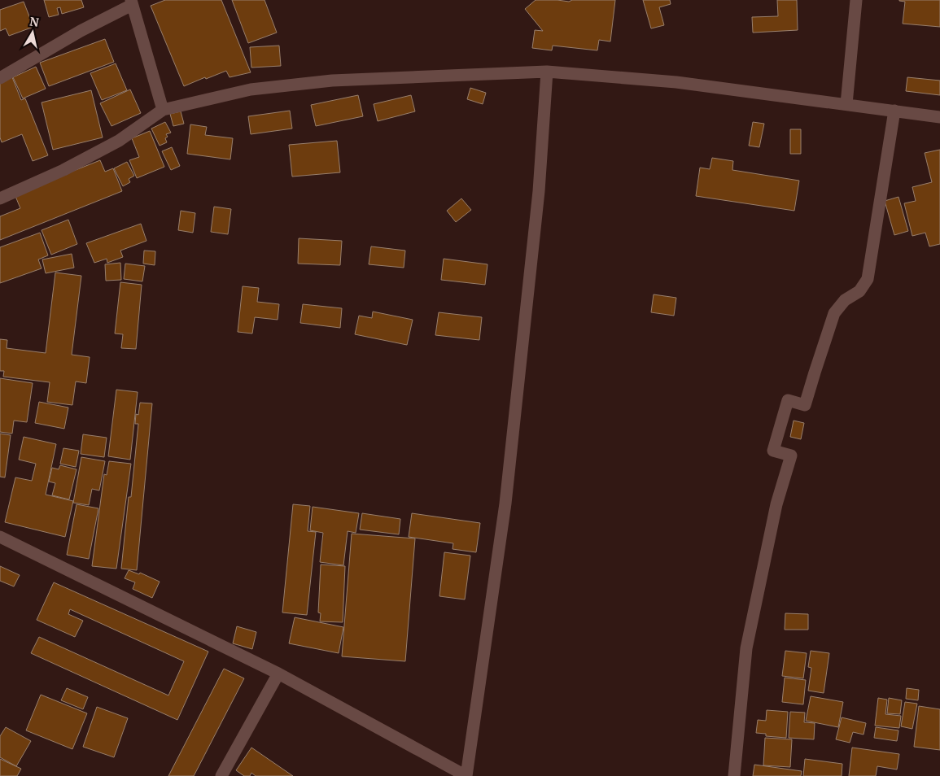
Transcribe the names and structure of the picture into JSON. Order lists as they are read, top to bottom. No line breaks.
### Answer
{"north":"top"}
